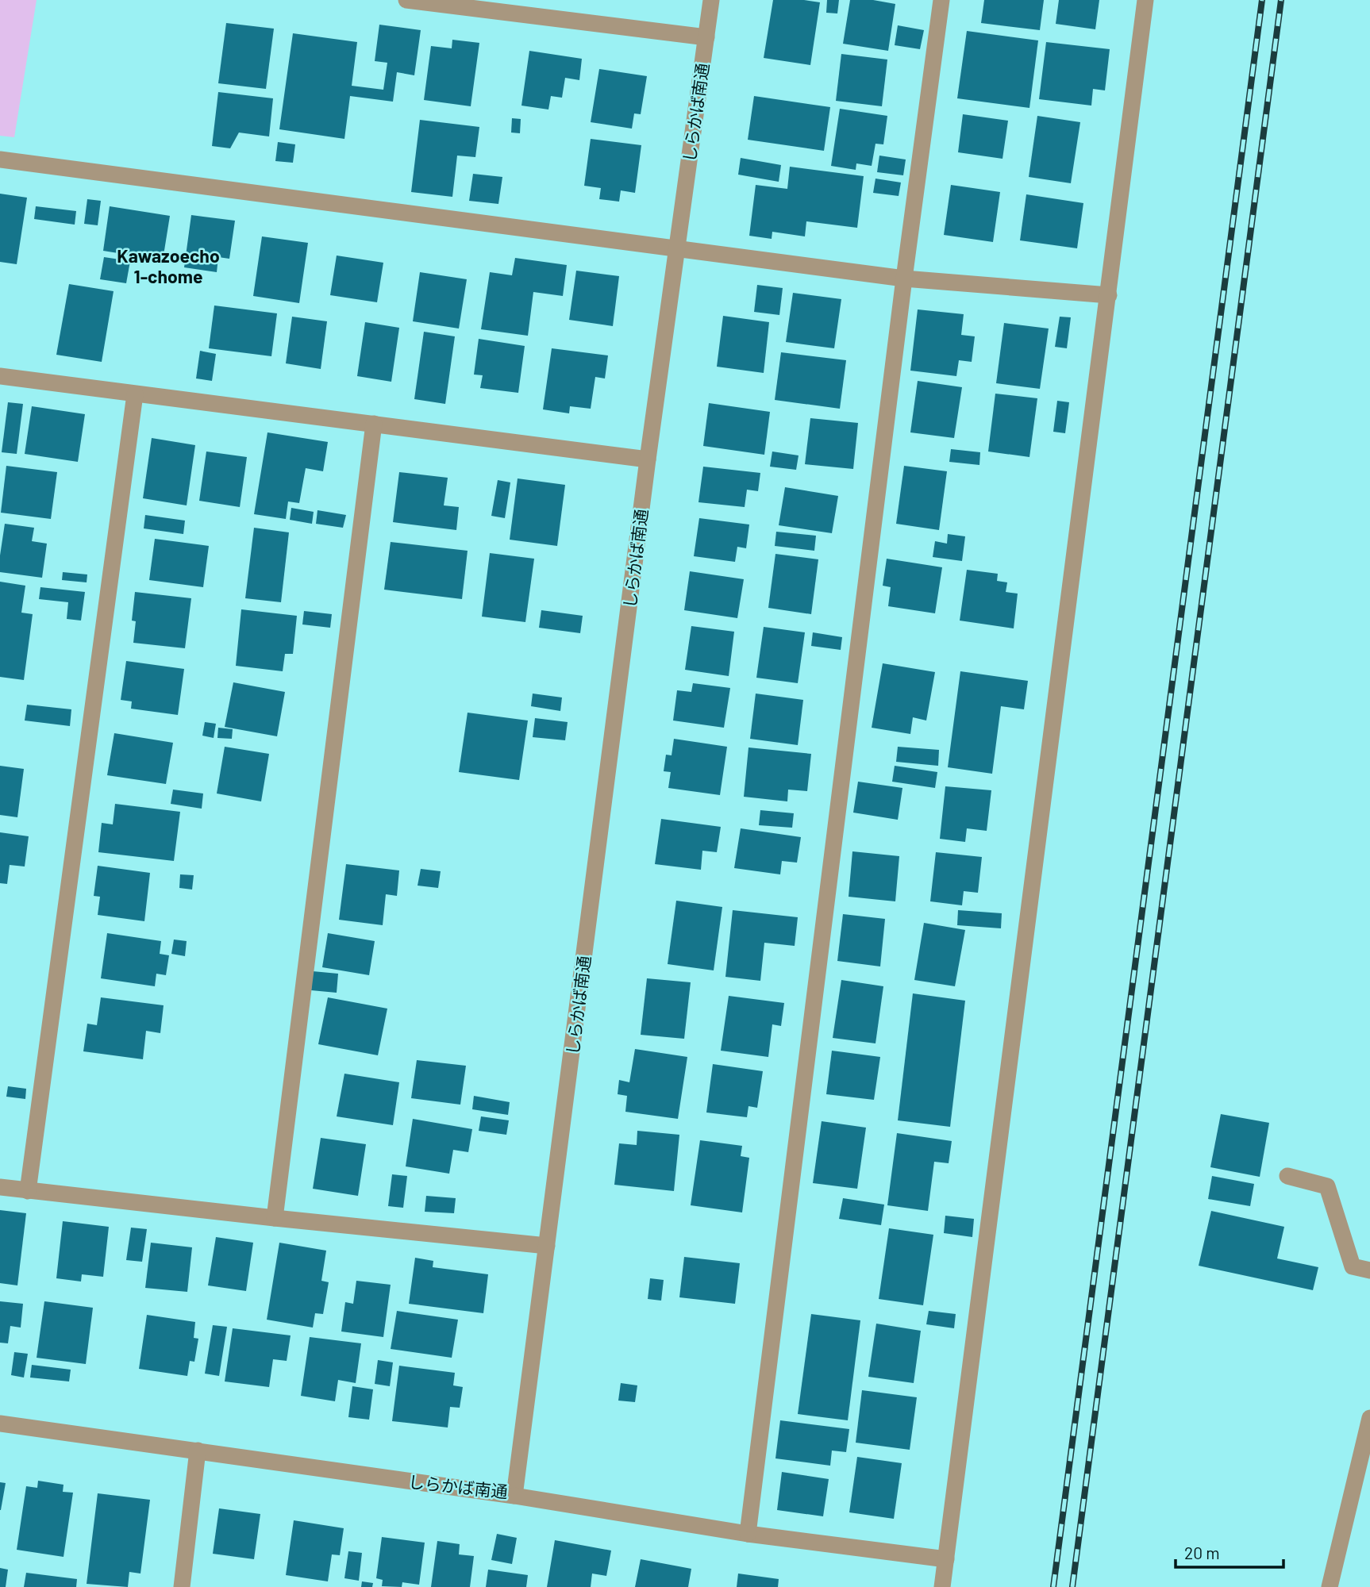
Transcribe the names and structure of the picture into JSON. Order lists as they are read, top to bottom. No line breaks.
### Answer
{"streets":{"street":["しらかば南通"]},"districts":["Kawazoecho 1-chome"],"scale_bar":"20 m"}
